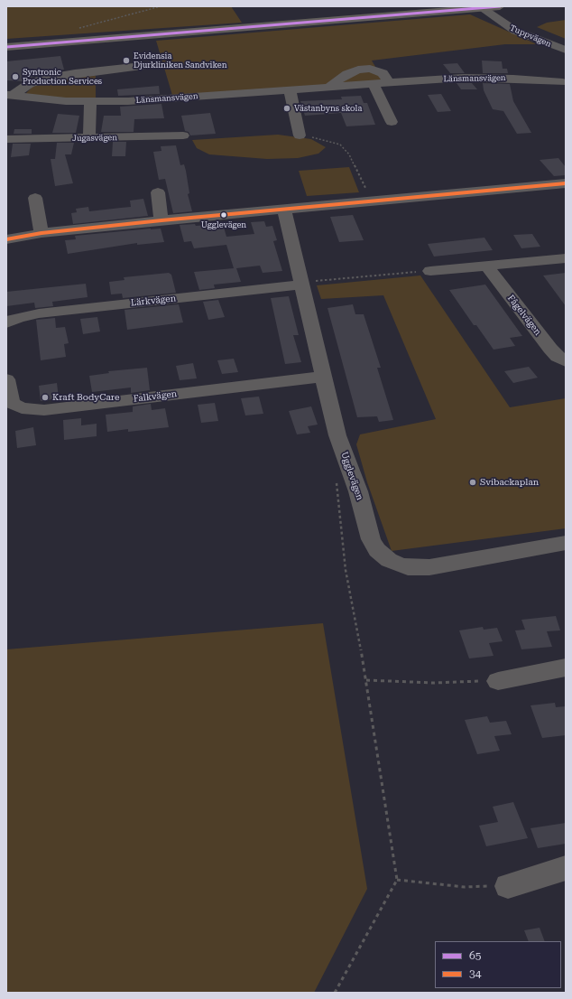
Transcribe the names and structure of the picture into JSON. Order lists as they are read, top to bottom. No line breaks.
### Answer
{"streets":{"street":["Tuppvägen","Länsmansvägen","Jugasvägen","Lärkvägen","Fågelvägen","Falkvägen","Ugglevägen"]},"crossings":[["Lärkvägen","Ugglevägen"],["Falkvägen","Ugglevägen"]],"places":["Evidensia Djurkliniken Sandviken","Syntronic Production Services","Västanbyns skola","Ugglevägen","Kraft BodyCare","Svibackaplan"],"lines":["transit line 65","transit line 34"],"legend":["65","34"]}
